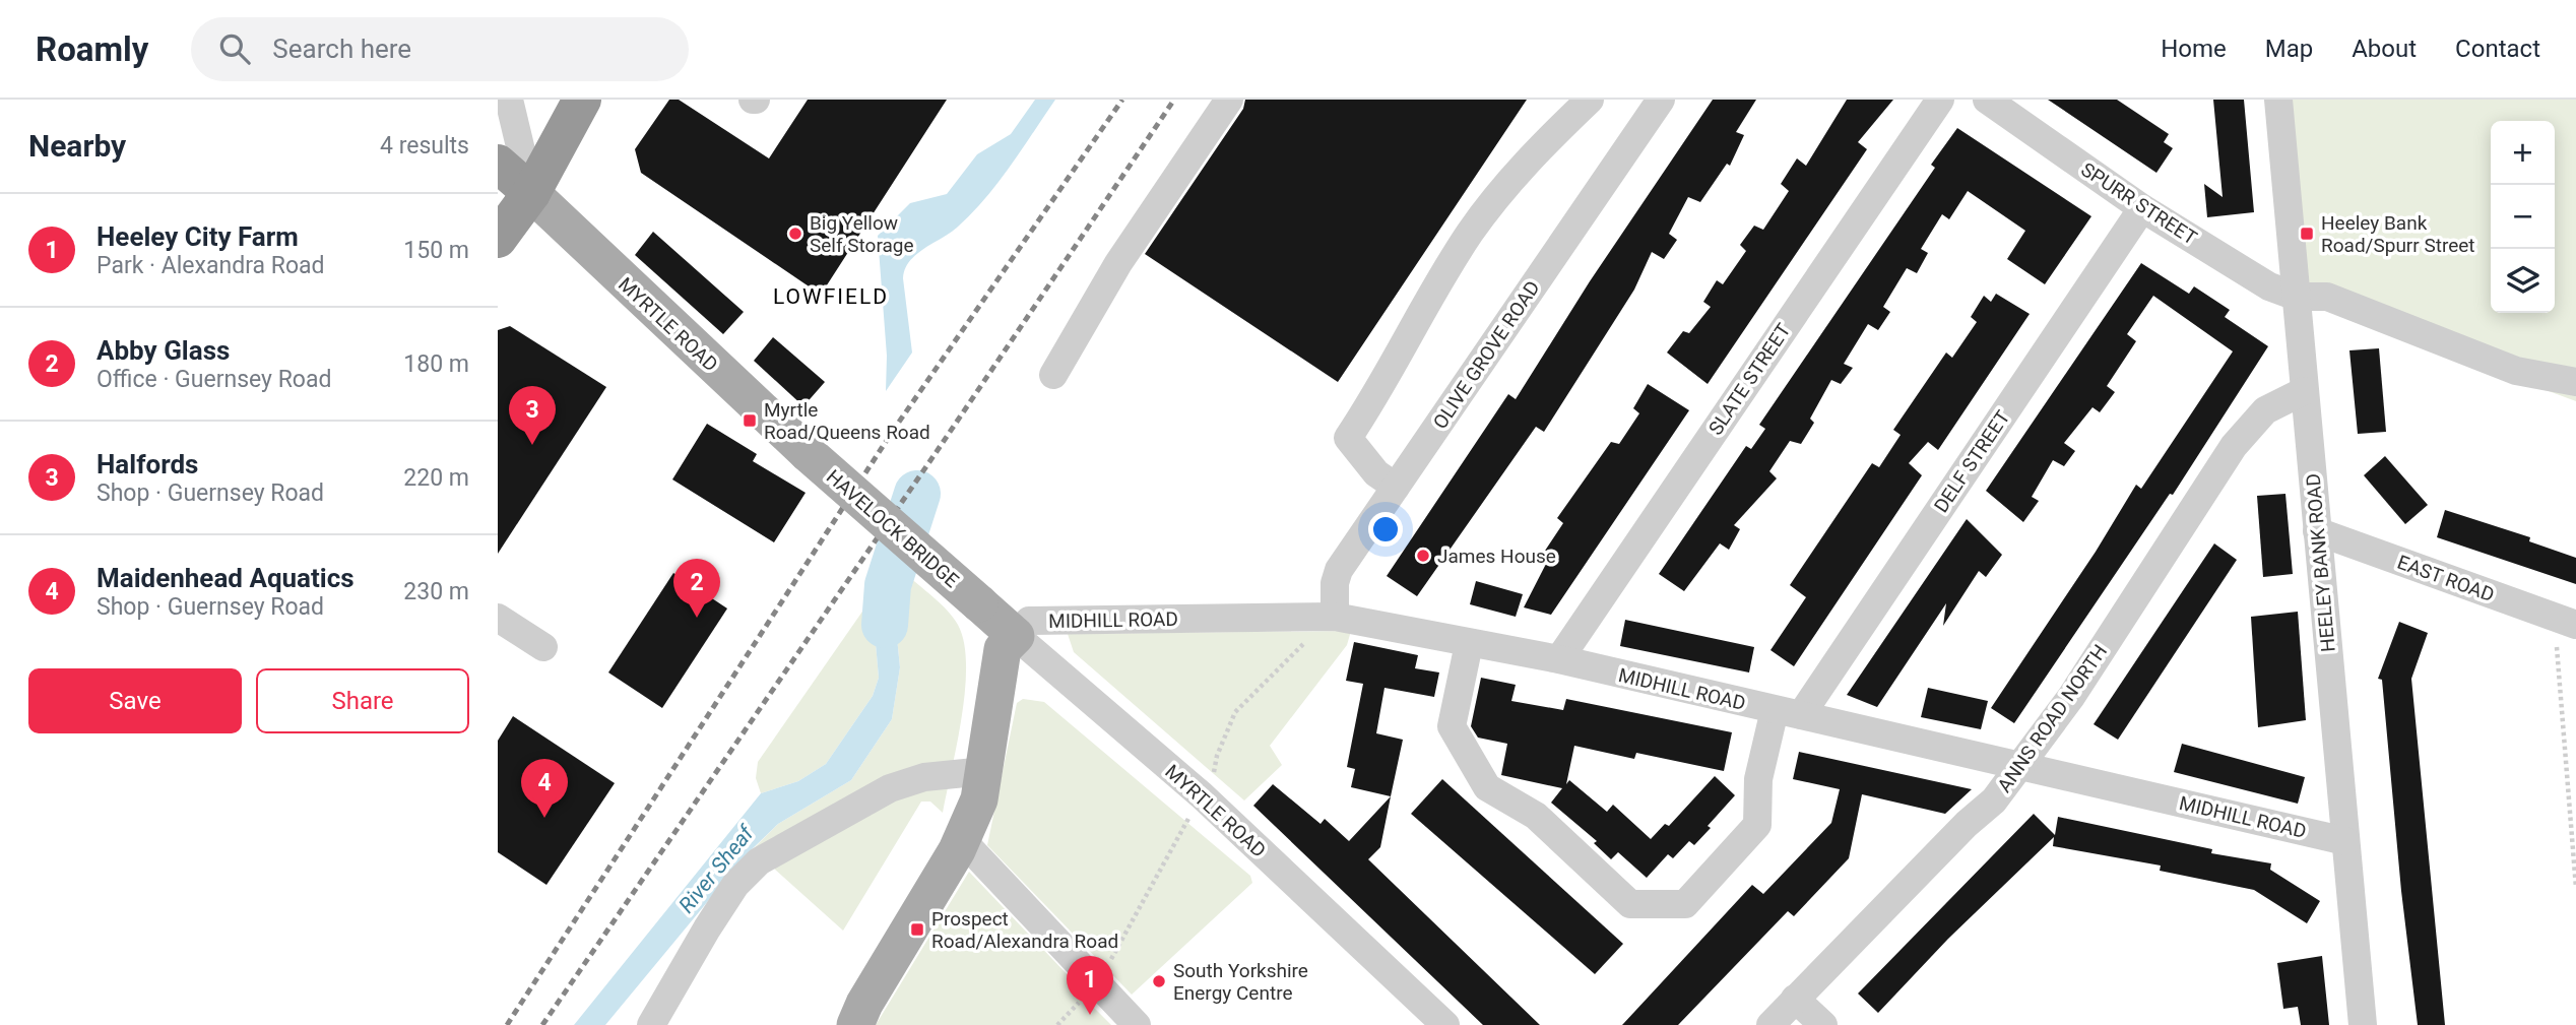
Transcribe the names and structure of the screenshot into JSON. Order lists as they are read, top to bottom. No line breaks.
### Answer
{"streets":{"main road":["MYRTLE ROAD","HAVELOCK BRIDGE"],"street":["SPURR STREET","OLIVE GROVE ROAD","SLATE STREET","DELF STREET","HEELEY BANK ROAD","EAST ROAD","MIDHILL ROAD","ANNS ROAD NORTH"]},"crossings":[["SPURR STREET","DELF STREET"],["SPURR STREET","HEELEY BANK ROAD"],["MYRTLE ROAD","HAVELOCK BRIDGE"],["MYRTLE ROAD","MIDHILL ROAD"],["OLIVE GROVE ROAD","MIDHILL ROAD"],["SLATE STREET","MIDHILL ROAD"],["DELF STREET","MIDHILL ROAD"],["HEELEY BANK ROAD","EAST ROAD"],["HEELEY BANK ROAD","MIDHILL ROAD"],["HEELEY BANK ROAD","ANNS ROAD NORTH"],["MIDHILL ROAD","ANNS ROAD NORTH"]],"districts":["LOWFIELD"],"water":["River Sheaf"],"places":{"other":["Big Yellow Self Storage","James House","South Yorkshire Energy Centre"],"transit":["Heeley Bank Road/Spurr Street","Myrtle Road/Queens Road","Prospect Road/Alexandra Road"]},"page":{"header":"Roamly","search":"Search here","nav":["Home","Map","About","Contact"],"heading":["Nearby","4 results"],"map_buttons":["+","−"],"list":[{"mark":"1","name":"Heeley City Farm","note":"Park · Alexandra Road","value":"150 m"},{"mark":"2","name":"Abby Glass","note":"Office · Guernsey Road","value":"180 m"},{"mark":"3","name":"Halfords","note":"Shop · Guernsey Road","value":"220 m"},{"mark":"4","name":"Maidenhead Aquatics","note":"Shop · Guernsey Road","value":"230 m"}],"pins":["3","2","4","1"],"buttons":["Save","Share"]}}
